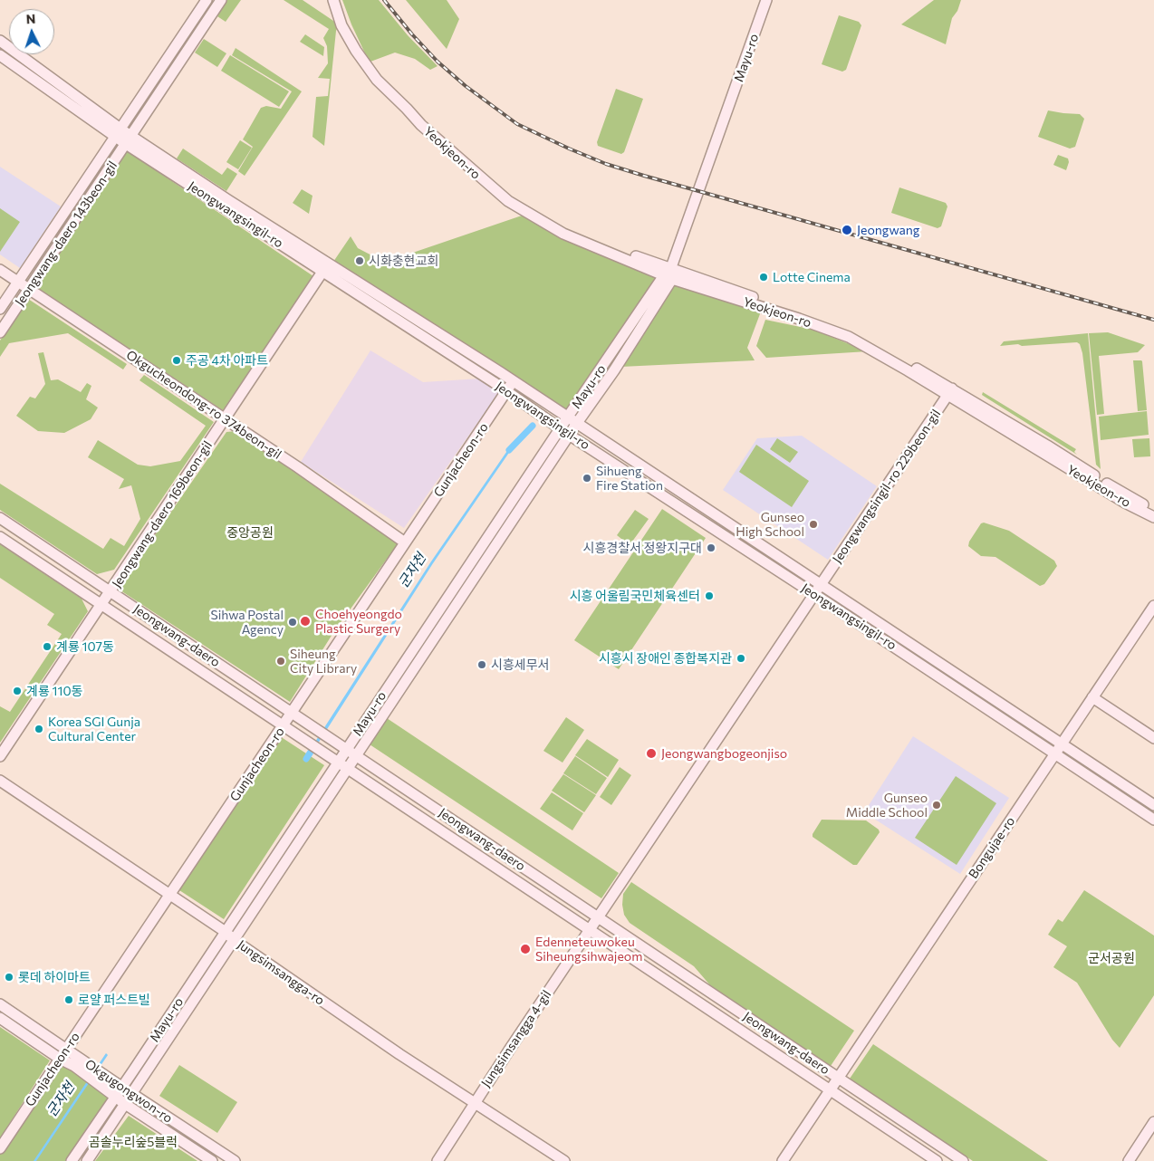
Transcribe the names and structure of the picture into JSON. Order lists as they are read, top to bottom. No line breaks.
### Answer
{"streets":{"street":["Mayu-ro","Yeokjeon-ro","Jeongwangsingil-ro","Jeongwang-daero 143beon-gil","Okgucheondong-ro 374beon-gil","Gunjacheon-ro","Jeongwangsingil-ro 229beon-gil","Jeongwang-daero 169beon-gil","Jeongwang-daero","Bongujae-ro","Jungsimsangga-ro","Jungsimsangga 4-gil","Okgugongwon-ro"]},"crossings":[["Mayu-ro","Yeokjeon-ro"],["Mayu-ro","Jeongwangsingil-ro"],["Mayu-ro","Jeongwang-daero"],["Mayu-ro","Jungsimsangga-ro"],["Mayu-ro","Okgugongwon-ro"],["Yeokjeon-ro","Jeongwangsingil-ro 229beon-gil"],["Jeongwangsingil-ro","Jeongwang-daero 143beon-gil"],["Jeongwangsingil-ro","Gunjacheon-ro"],["Jeongwangsingil-ro","Jeongwangsingil-ro 229beon-gil"],["Jeongwangsingil-ro","Jeongwang-daero 169beon-gil"],["Jeongwangsingil-ro","Bongujae-ro"],["Jeongwangsingil-ro","Jungsimsangga 4-gil"],["Jeongwang-daero 143beon-gil","Okgucheondong-ro 374beon-gil"],["Okgucheondong-ro 374beon-gil","Gunjacheon-ro"],["Okgucheondong-ro 374beon-gil","Jeongwang-daero 169beon-gil"],["Gunjacheon-ro","Jeongwang-daero"],["Gunjacheon-ro","Jungsimsangga-ro"],["Gunjacheon-ro","Okgugongwon-ro"],["Jeongwangsingil-ro 229beon-gil","Jungsimsangga 4-gil"],["Jeongwang-daero 169beon-gil","Jeongwang-daero"],["Jeongwang-daero","Bongujae-ro"],["Jeongwang-daero","Jungsimsangga 4-gil"],["Jungsimsangga-ro","Jungsimsangga 4-gil"]],"water":["군자천"],"parks":["중앙공원","군서공원","곰솔누리숲5블럭"],"places":["Jeongwang","시화충현교회","Lotte Cinema","주공 4차 아파트","Sihueng Fire Station","Gunseo High School","시흥경찰서 정왕지구대","시흥 어울림국민체육센터","Choehyeongdo Plastic Surgery","Sihwa Postal Agency","계룡 107동","시흥시 장애인 종합복지관","Siheung City Library","시흥세무서","계룡 110동","Korea SGI Gunja Cultural Center","Jeongwangbogeonjiso","Gunseo Middle School","Edenneteuwokeu Siheungsihwajeom","롯데 하이마트","로얄 퍼스트빌"],"north":"top"}
